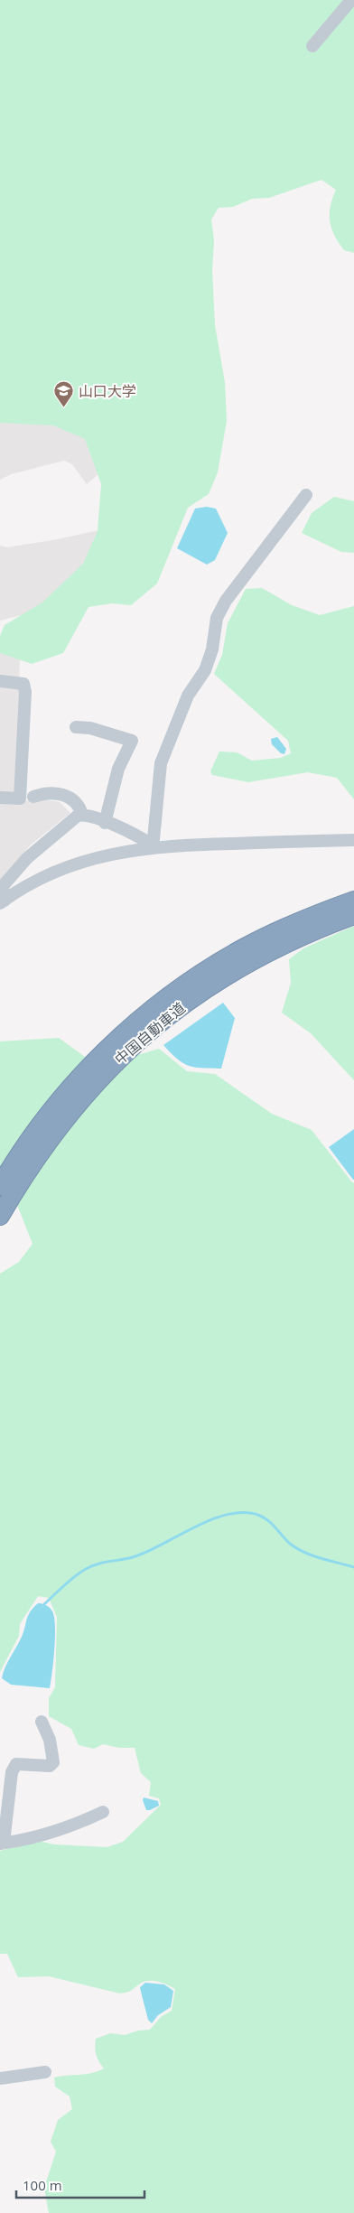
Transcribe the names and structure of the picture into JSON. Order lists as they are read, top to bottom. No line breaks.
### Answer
{"streets":{"highway":["中国自動車道"]},"places":{"school or university":["山口大学"]},"scale_bar":"100 m"}
